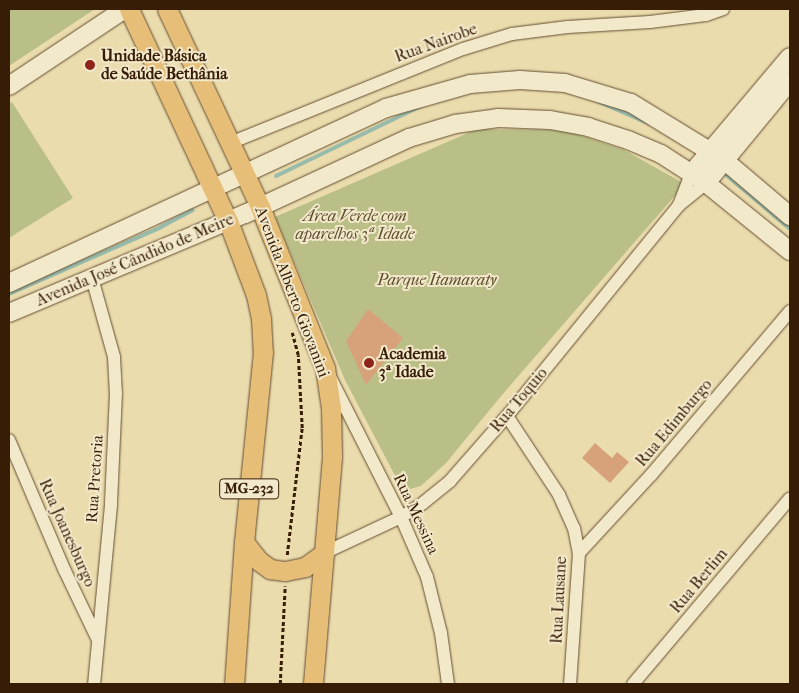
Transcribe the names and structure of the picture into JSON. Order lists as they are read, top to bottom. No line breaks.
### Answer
{"streets":{"main road":["Avenida Alberto Giovanini","MG-232"],"street":["Rua Nairobe","Avenida José Cândido de Meire","Rua Toquio","Rua Edimburgo","Rua Pretoria","Rua Messina","Rua Joanesburgo","Rua Berlim","Rua Lausane"]},"crossings":[["Rua Nairobe","Avenida Alberto Giovanini"],["Avenida José Cândido de Meire","Avenida Alberto Giovanini"],["Avenida José Cândido de Meire","Rua Toquio"],["Avenida José Cândido de Meire","Rua Pretoria"],["Avenida José Cândido de Meire","MG-232"],["Avenida Alberto Giovanini","Rua Toquio"],["Avenida Alberto Giovanini","Rua Messina"],["Rua Toquio","Rua Messina"],["Rua Toquio","Rua Lausane"],["Rua Edimburgo","Rua Lausane"],["Rua Pretoria","Rua Joanesburgo"]],"parks":["Área Verde com aparelhos 3ª Idade","Parque Itamaraty"],"places":["Unidade Básica de Saúde Bethânia","Academia 3ª Idade"]}
